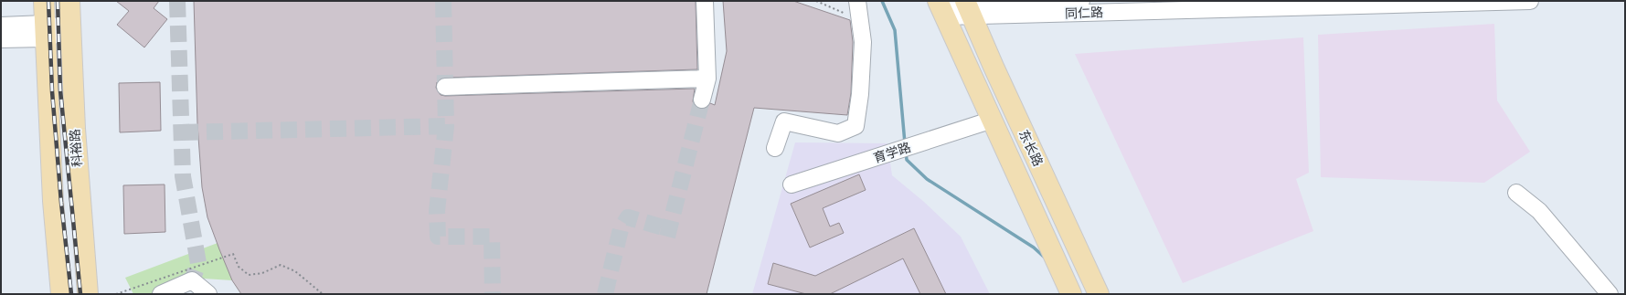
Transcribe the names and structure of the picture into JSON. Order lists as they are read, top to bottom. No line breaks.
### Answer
{"streets":{"main road":["科裕路","东长路"],"street":["同仁路","育学路"]},"crossings":[["同仁路","东长路"],["东长路","育学路"]]}
